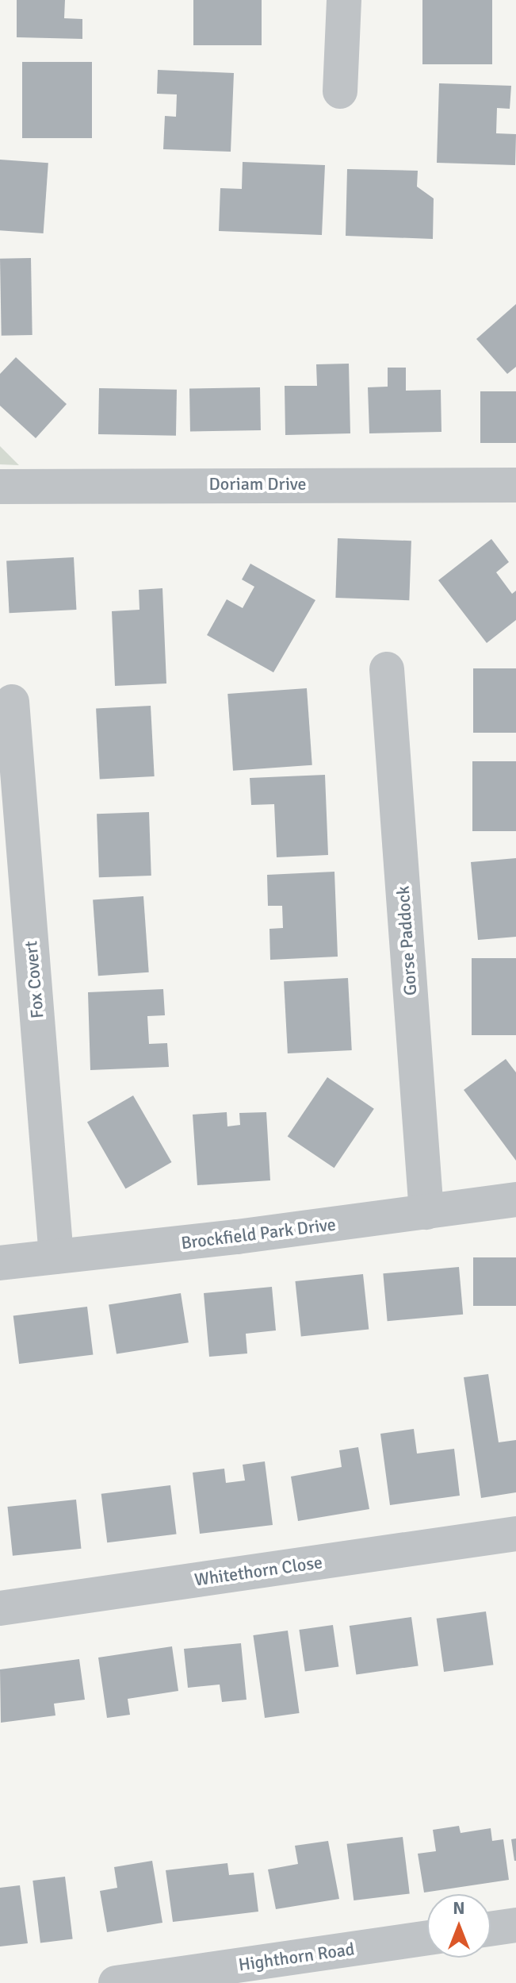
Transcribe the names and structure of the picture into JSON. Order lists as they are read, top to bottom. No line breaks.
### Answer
{"streets":{"street":["Doriam Drive","Gorse Paddock","Fox Covert","Brockfield Park Drive","Whitethorn Close","Highthorn Road"]},"crossings":[["Gorse Paddock","Brockfield Park Drive"],["Fox Covert","Brockfield Park Drive"]],"north":"top"}
